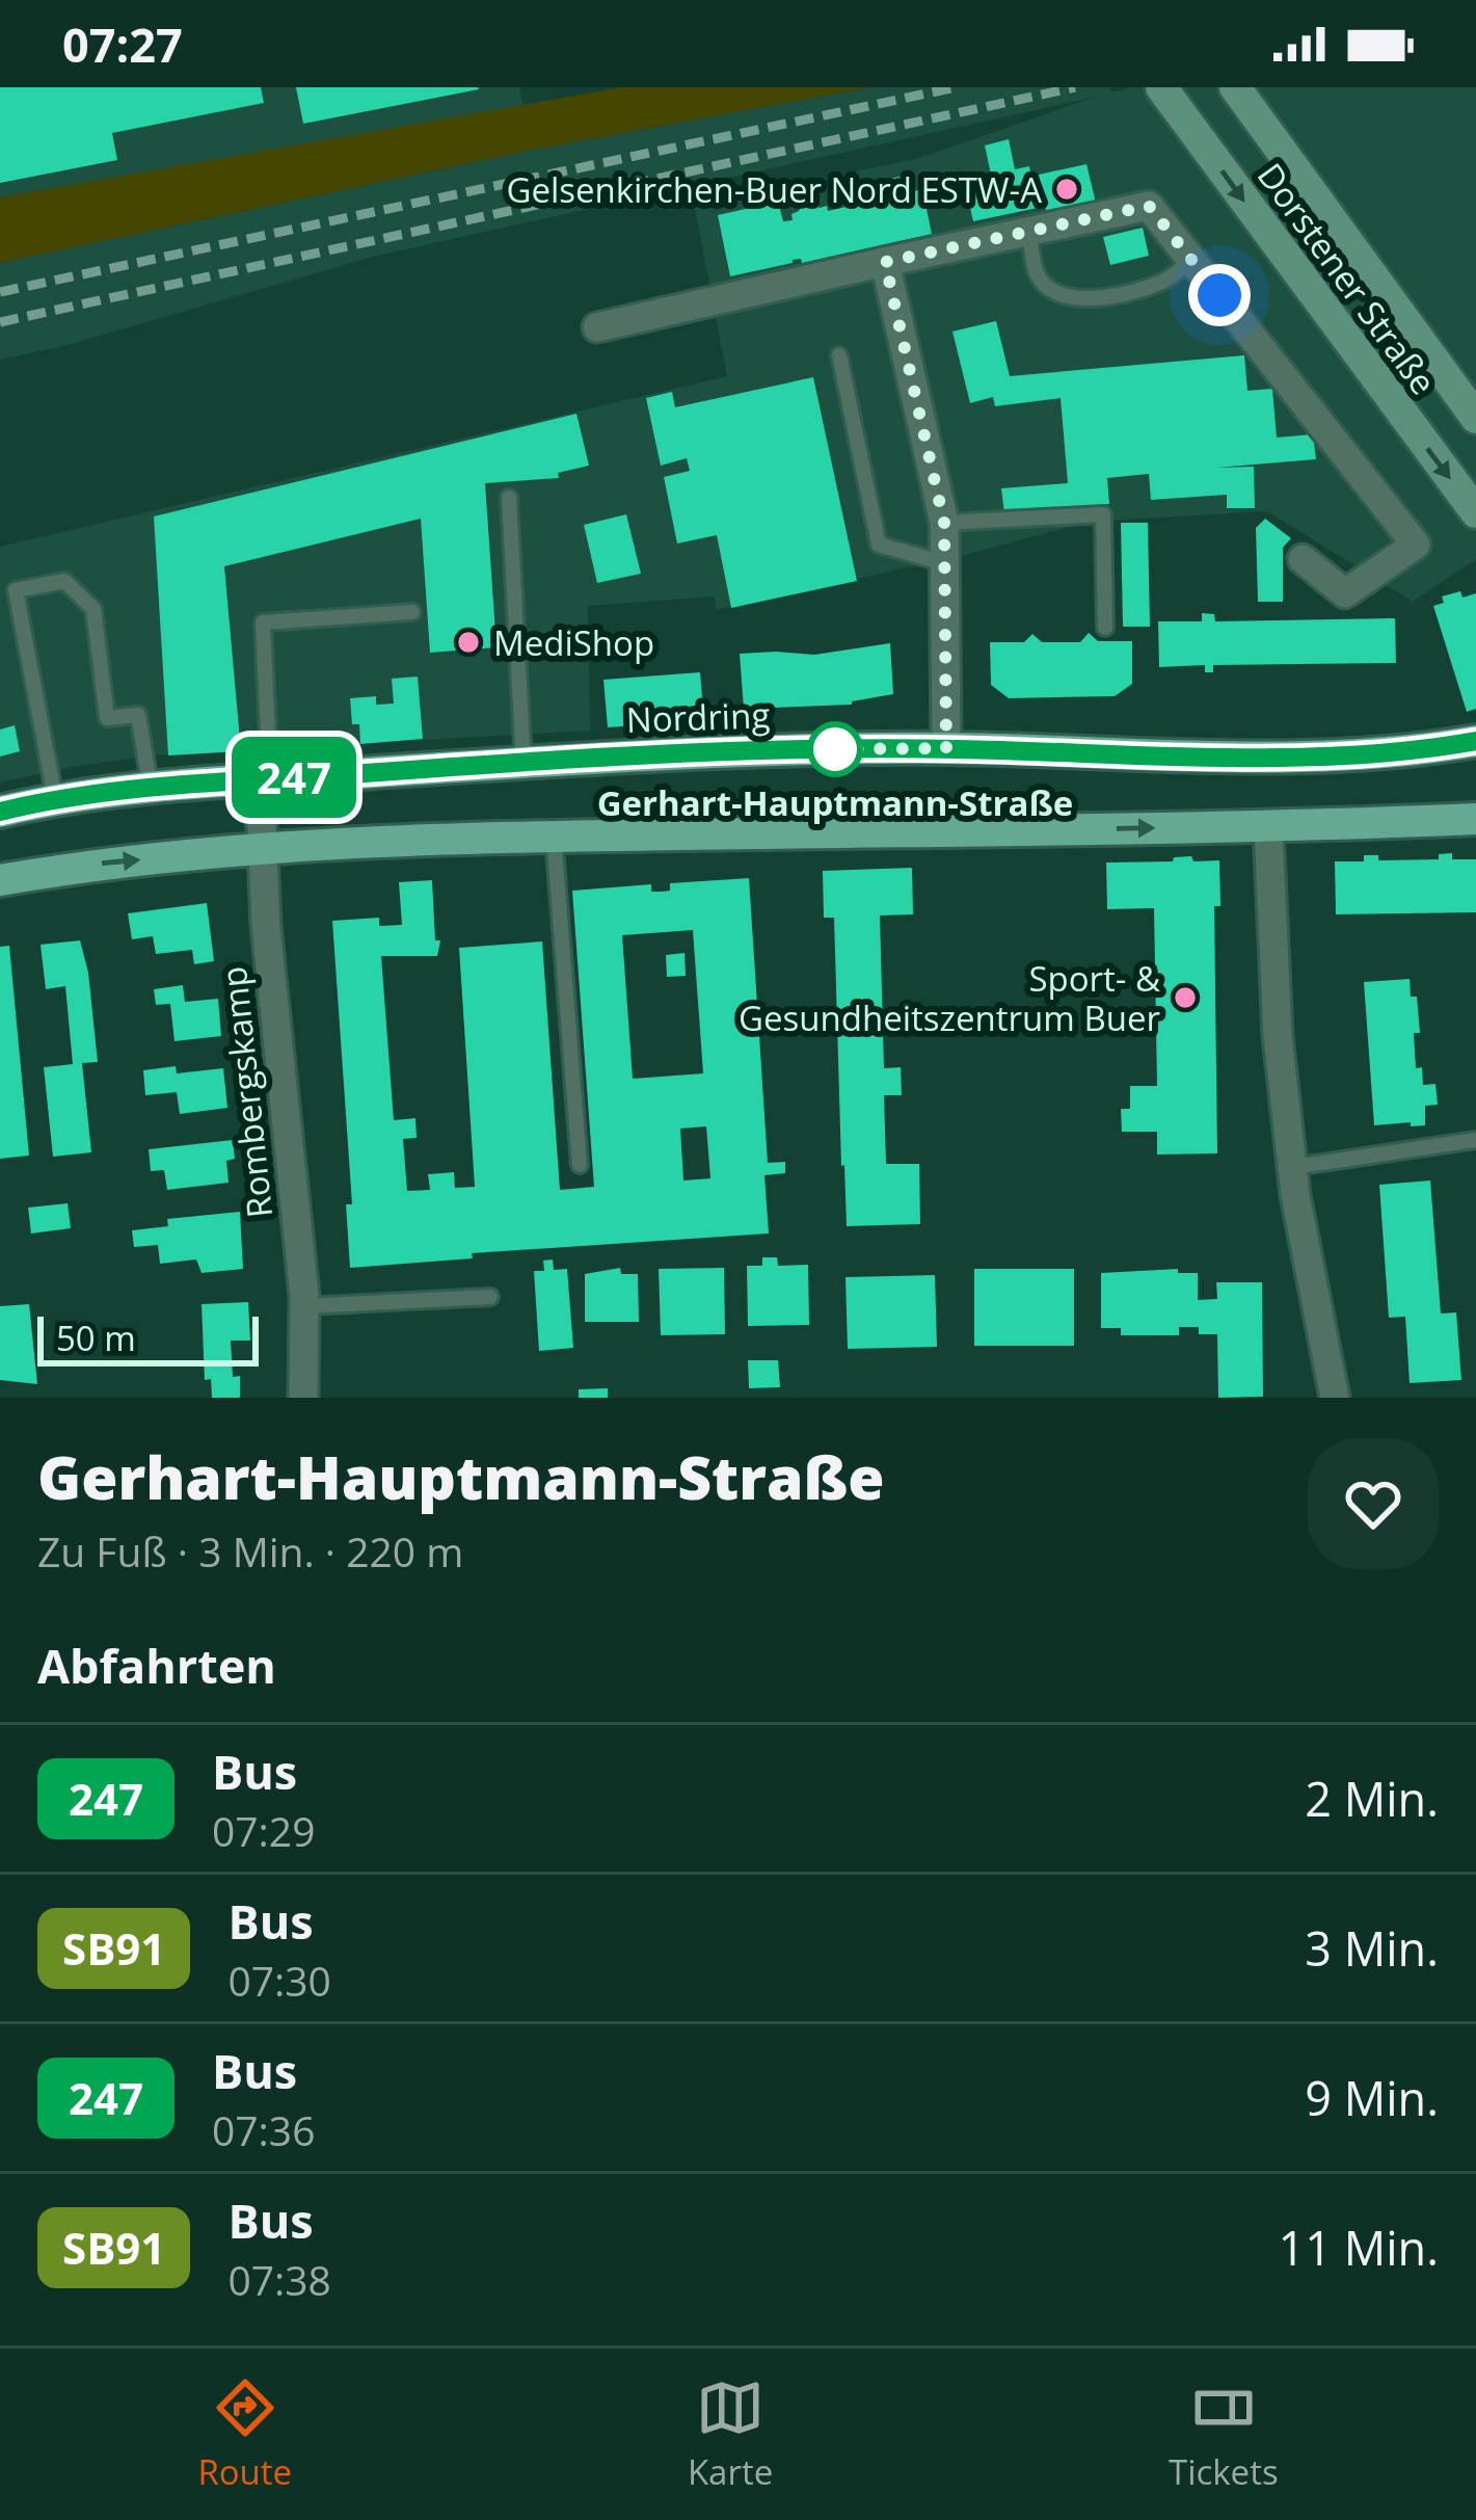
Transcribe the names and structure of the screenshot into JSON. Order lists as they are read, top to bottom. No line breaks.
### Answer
{"streets":{"main road":["Dorstener Straße","Nordring"],"street":["Rombergskamp"]},"crossings":[["Nordring","Rombergskamp"]],"places":["Gelsenkirchen-Buer Nord ESTW-A","MediShop","Gerhart-Hauptmann-Straße","Sport- & Gesundheitszentrum Buer"],"lines":["bus line 247"],"scale_bar":"50 m","page":{"status":"07:27","on_map":"247","scale":"50 m","heading":[["Gerhart-Hauptmann-Straße","Zu Fuß · 3 Min. · 220 m"],"Abfahrten"],"list":[{"mark":"247","name":"Bus","note":"07:29","value":"2 Min."},{"mark":"SB91","name":"Bus","note":"07:30","value":"3 Min."},{"mark":"247","name":"Bus","note":"07:36","value":"9 Min."},{"mark":"SB91","name":"Bus","note":"07:38","value":"11 Min."}],"tabs":["Route","Karte","Tickets"]}}
